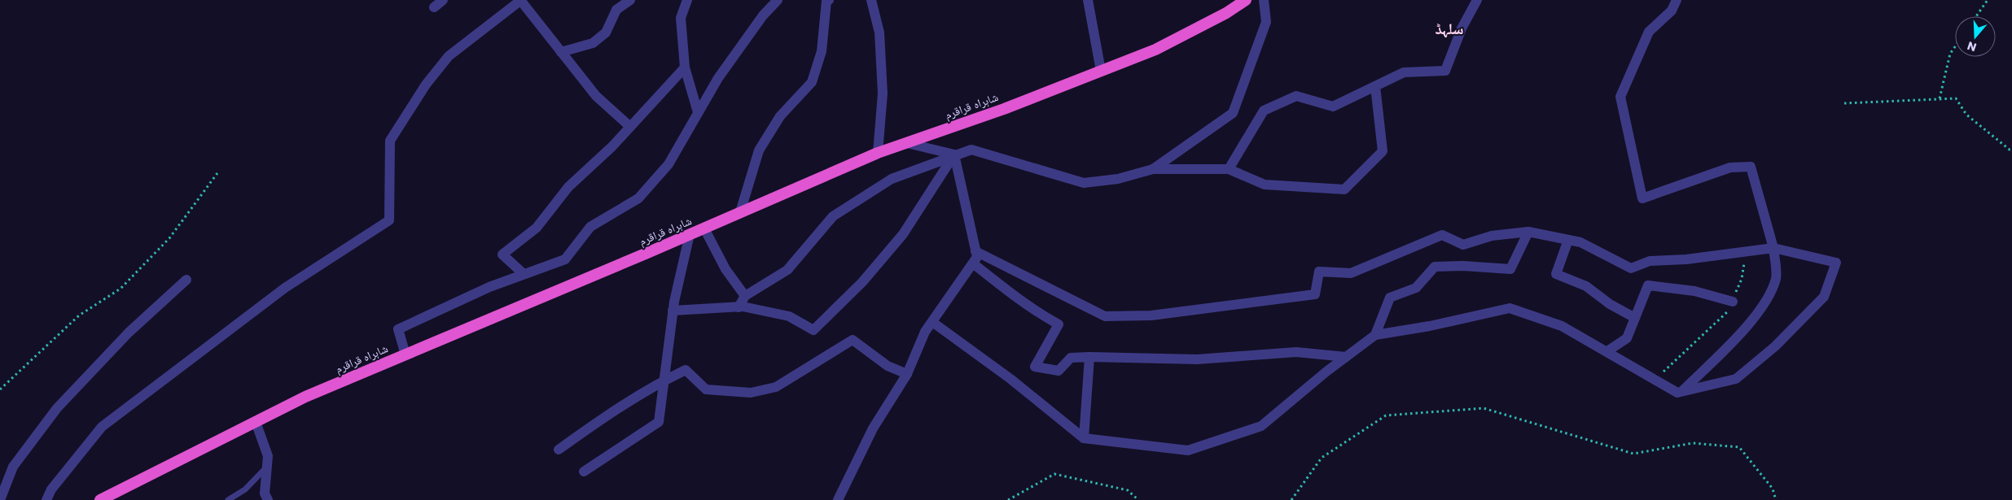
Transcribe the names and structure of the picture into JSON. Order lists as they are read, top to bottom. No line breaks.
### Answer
{"streets":{"highway":["شاہراہ قراقرم"]},"districts":["سلہڈ"],"north":"bottom"}
